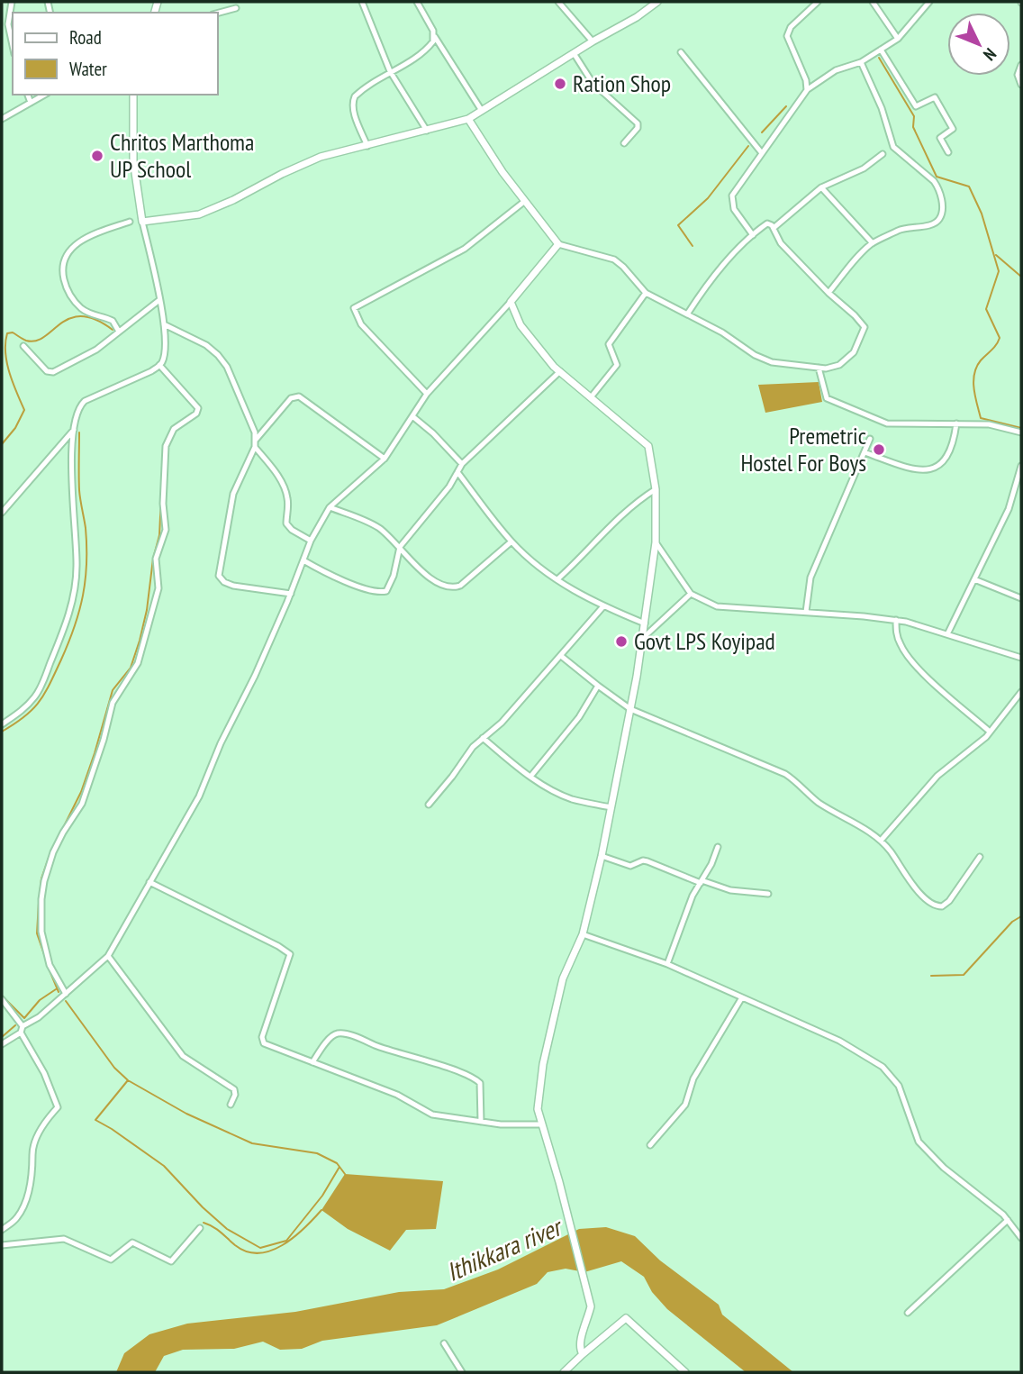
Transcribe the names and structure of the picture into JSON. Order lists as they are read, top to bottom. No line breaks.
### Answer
{"water":["Ithikkara river"],"places":["Ration Shop","Chritos Marthoma UP School","Premetric Hostel For Boys","Govt LPS Koyipad"],"legend":["Road","Water"],"north":"bottom right"}
